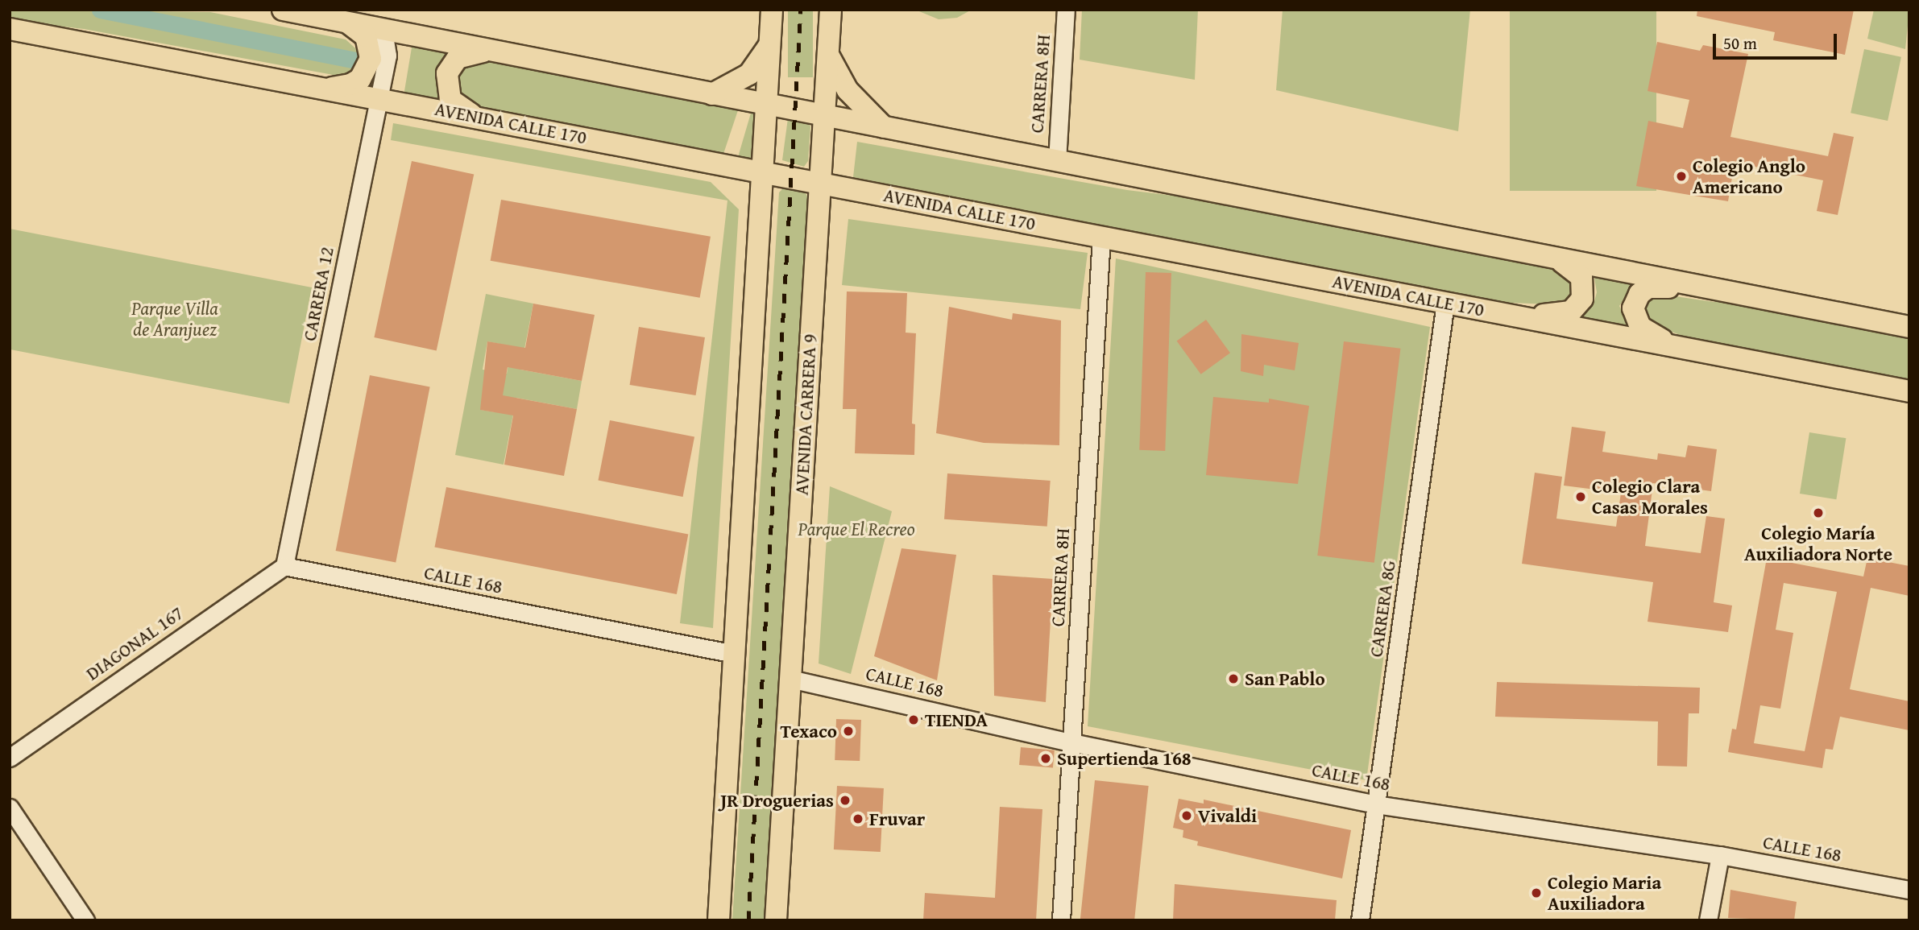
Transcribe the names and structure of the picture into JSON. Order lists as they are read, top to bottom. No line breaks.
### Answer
{"streets":{"main road":["AVENIDA CALLE 170","AVENIDA CARRERA 9"],"street":["CARRERA 8H","CARRERA 12","CALLE 168","CARRERA 8G","DIAGONAL 167"]},"crossings":[["CARRERA 8H","AVENIDA CALLE 170"],["CARRERA 8H","CALLE 168"],["AVENIDA CALLE 170","CARRERA 12"],["AVENIDA CALLE 170","AVENIDA CARRERA 9"],["AVENIDA CALLE 170","CARRERA 8G"],["CARRERA 12","CALLE 168"],["CARRERA 12","DIAGONAL 167"],["AVENIDA CARRERA 9","CALLE 168"],["CALLE 168","CARRERA 8G"],["CALLE 168","DIAGONAL 167"]],"parks":["Parque Villa de Aranjuez","Parque El Recreo"],"places":["Colegio Anglo Americano","Colegio Clara Casas Morales","Colegio María Auxiliadora Norte","San Pablo","TIENDA","Texaco","Supertienda 168","JR Droguerias","Vivaldi","Fruvar","Colegio Maria Auxiliadora"],"scale_bar":"50 m"}
